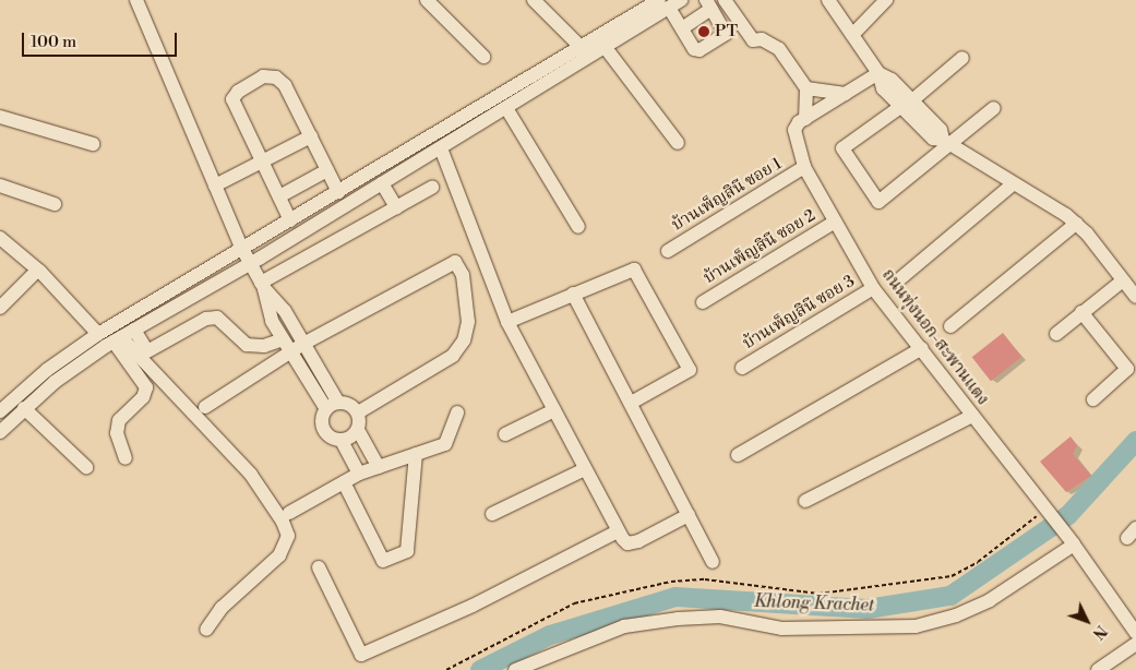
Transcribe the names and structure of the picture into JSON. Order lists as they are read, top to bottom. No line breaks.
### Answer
{"streets":{"street":["บ้านเพ็ญสินี ซอย 1","บ้านเพ็ญสินี ซอย 2","บ้านเพ็ญสินี ซอย 3","ถนนทุ่งนอก-สะพานแตง"]},"crossings":[["บ้านเพ็ญสินี ซอย 1","ถนนทุ่งนอก-สะพานแตง"],["บ้านเพ็ญสินี ซอย 2","ถนนทุ่งนอก-สะพานแตง"],["บ้านเพ็ญสินี ซอย 3","ถนนทุ่งนอก-สะพานแตง"]],"water":["Khlong Krachet"],"places":["PT"],"scale_bar":"100 m","north":"bottom right"}
